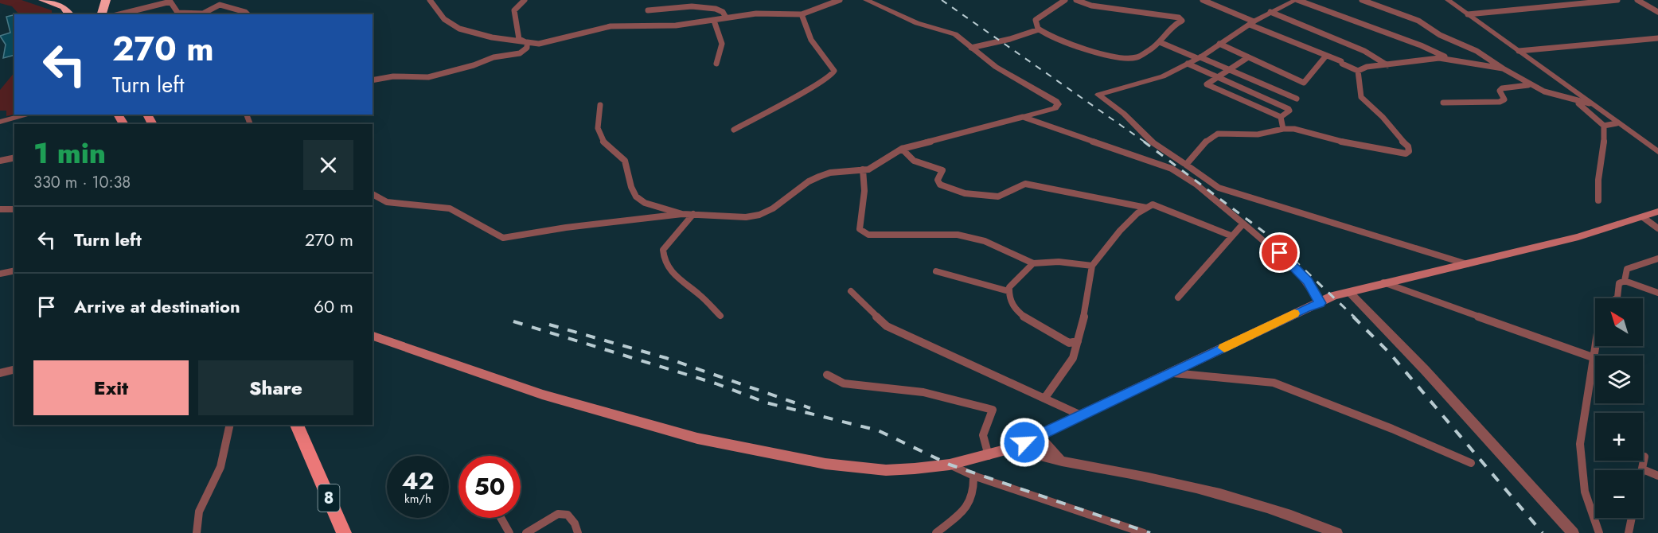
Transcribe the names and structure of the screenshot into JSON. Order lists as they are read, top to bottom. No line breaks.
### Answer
{"streets":{"main road":["8"]},"north":"top left","page":{"turn":["270 m","Turn left"],"heading":["1 min","330 m · 10:38"],"list":[{"name":"Turn left","value":"270 m"},{"name":"Arrive at destination","value":"60 m"}],"map_buttons":["+","−"],"buttons":["Exit","Share"],"speed":"42 km/h","limit":"50"}}
